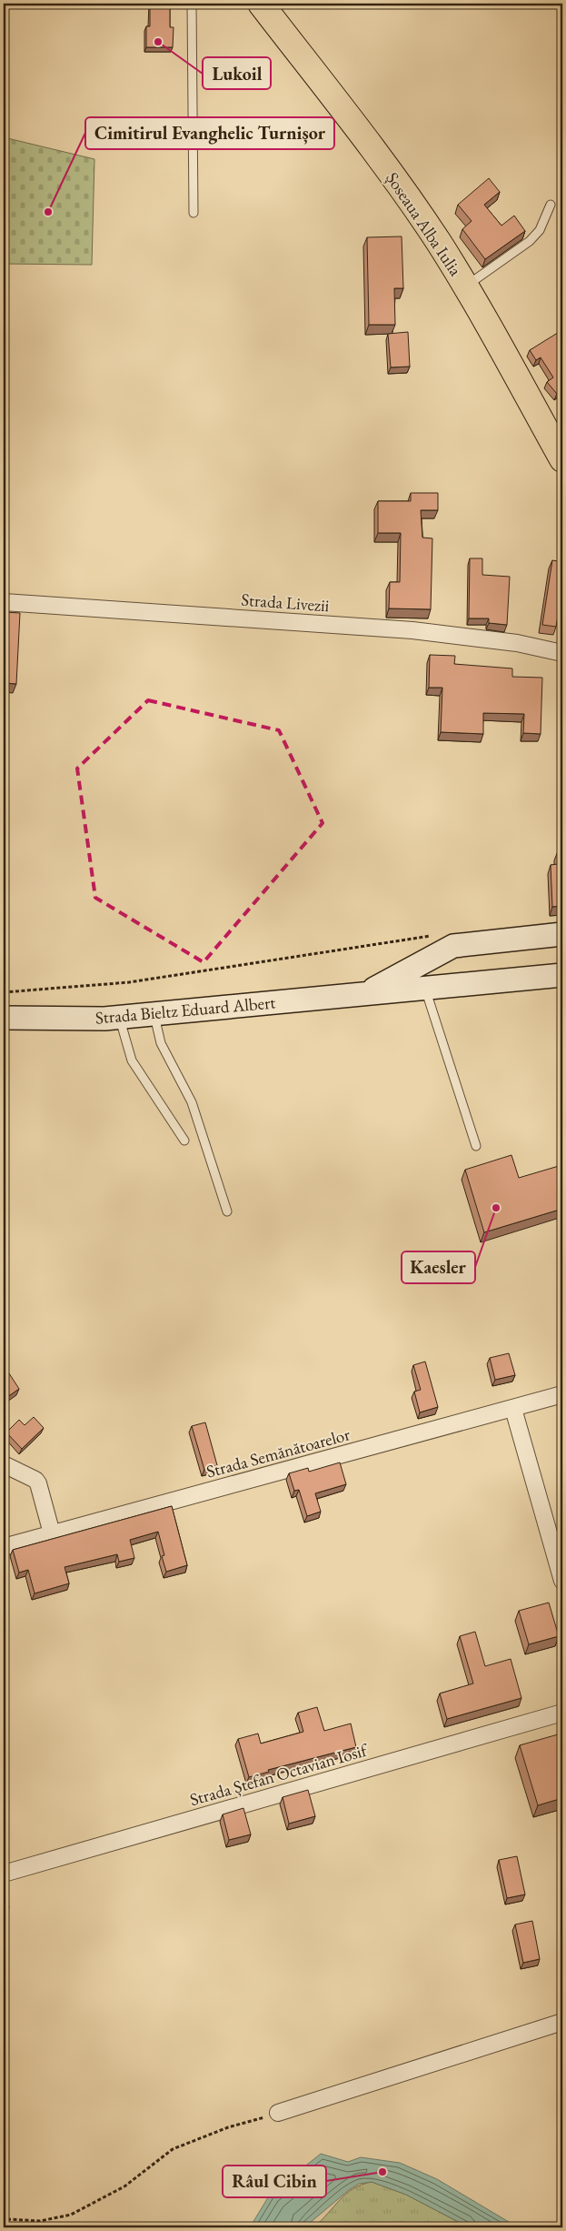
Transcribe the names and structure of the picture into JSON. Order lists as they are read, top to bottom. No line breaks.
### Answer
{"streets":{"main road":["Șoseaua Alba Iulia"],"street":["Strada Livezii","Strada Bieltz Eduard Albert","Strada Semănătoarelor","Strada Ștefan Octavian Iosif"]},"places":["Lukoil","Cimitirul Evanghelic Turnișor","Kaesler","Râul Cibin"]}
